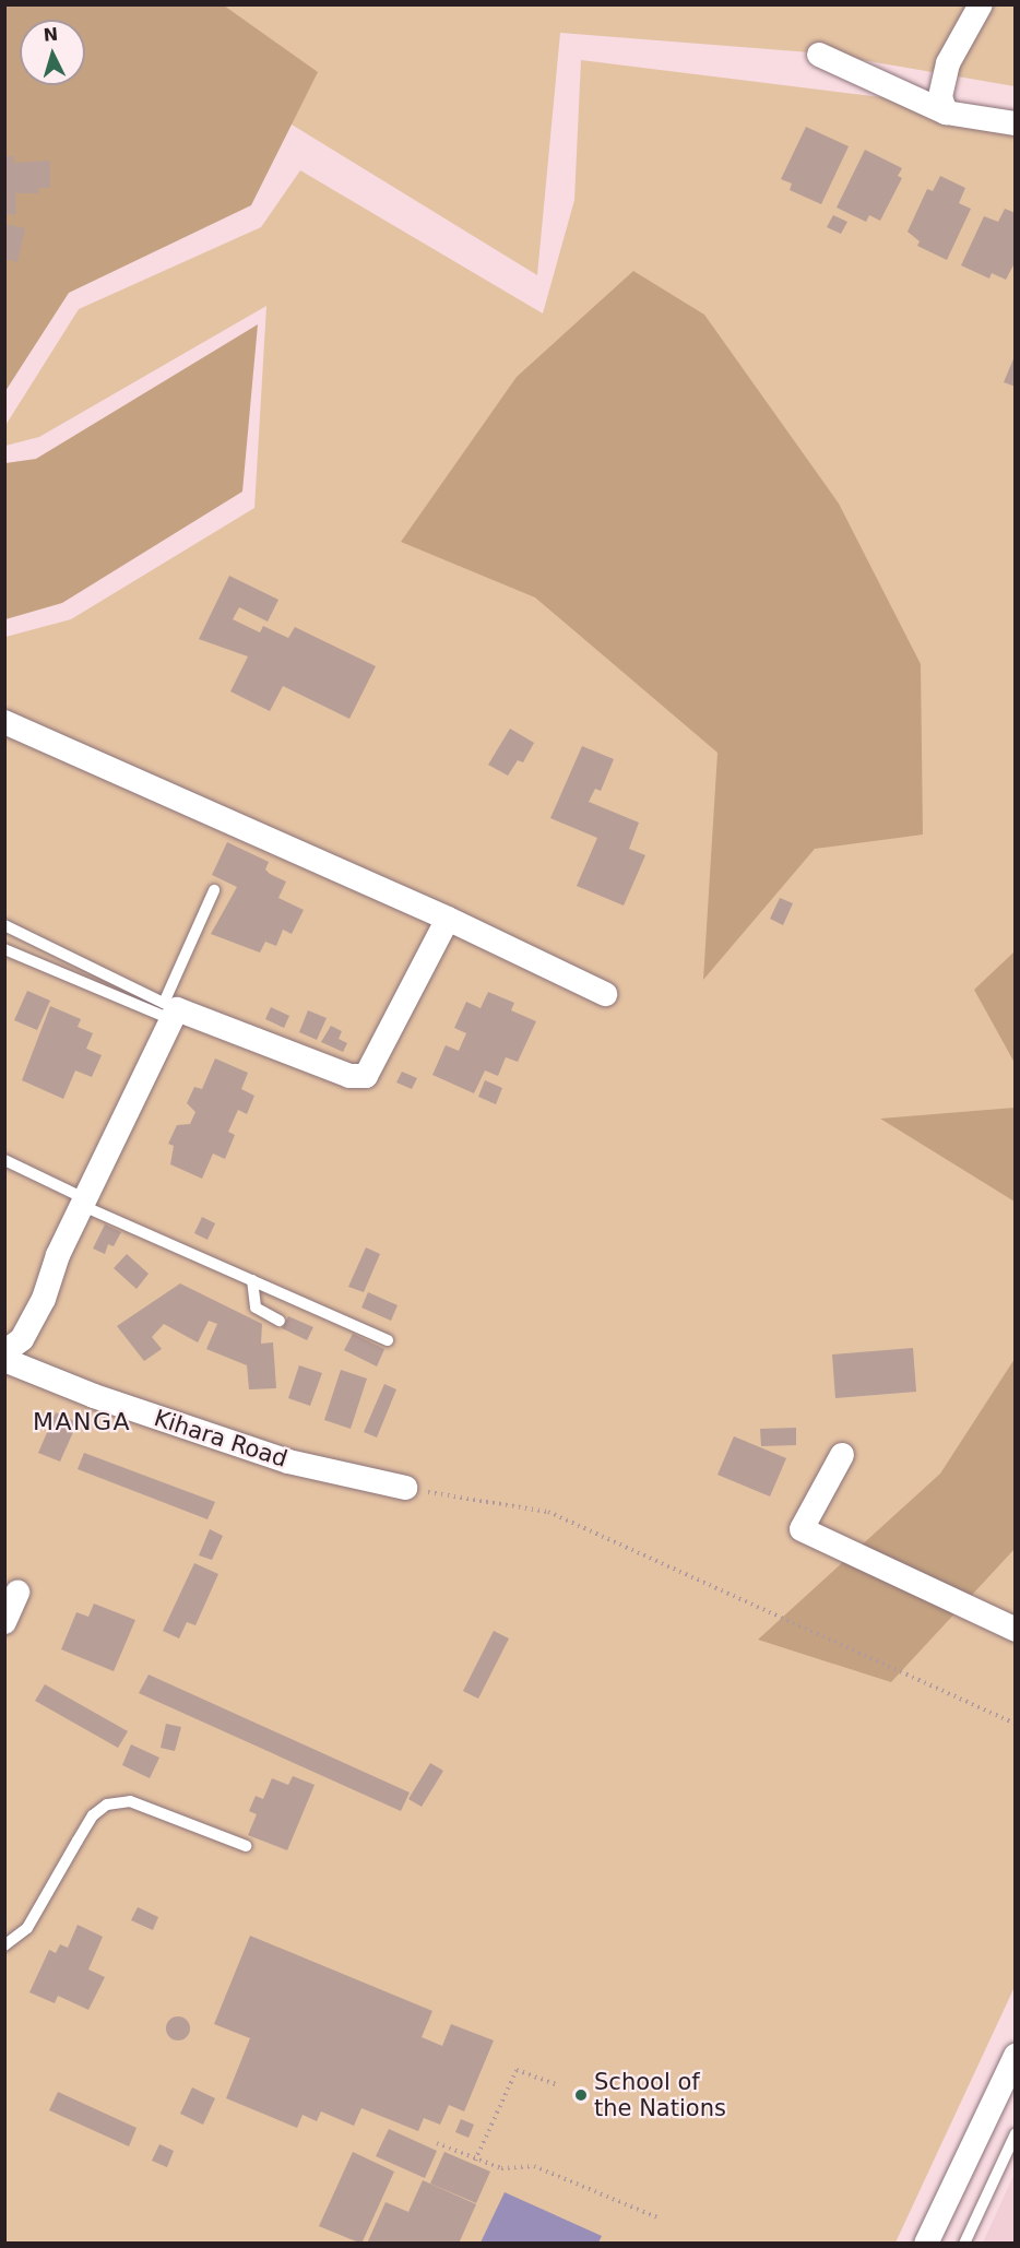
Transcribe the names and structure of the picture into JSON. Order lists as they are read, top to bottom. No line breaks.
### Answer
{"streets":{"street":["Kihara Road"]},"districts":["MANGA"],"places":["School of the Nations"],"north":"top"}
